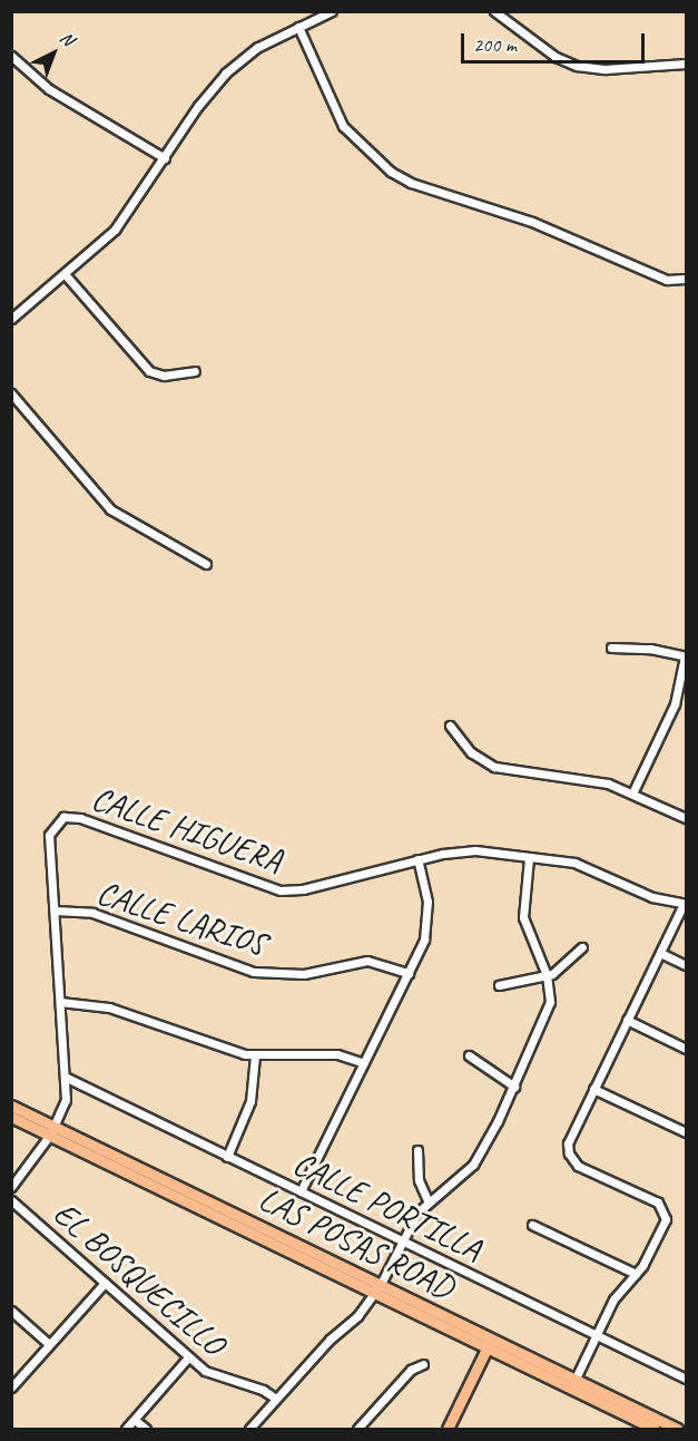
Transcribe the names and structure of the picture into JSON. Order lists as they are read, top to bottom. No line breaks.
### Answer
{"streets":{"main road":["LAS POSAS ROAD"],"street":["CALLE HIGUERA","CALLE LARIOS","CALLE PORTILLA","EL BOSQUECILLO"]},"crossings":[["CALLE HIGUERA","CALLE LARIOS"]],"scale_bar":"200 m","north":"top right"}
